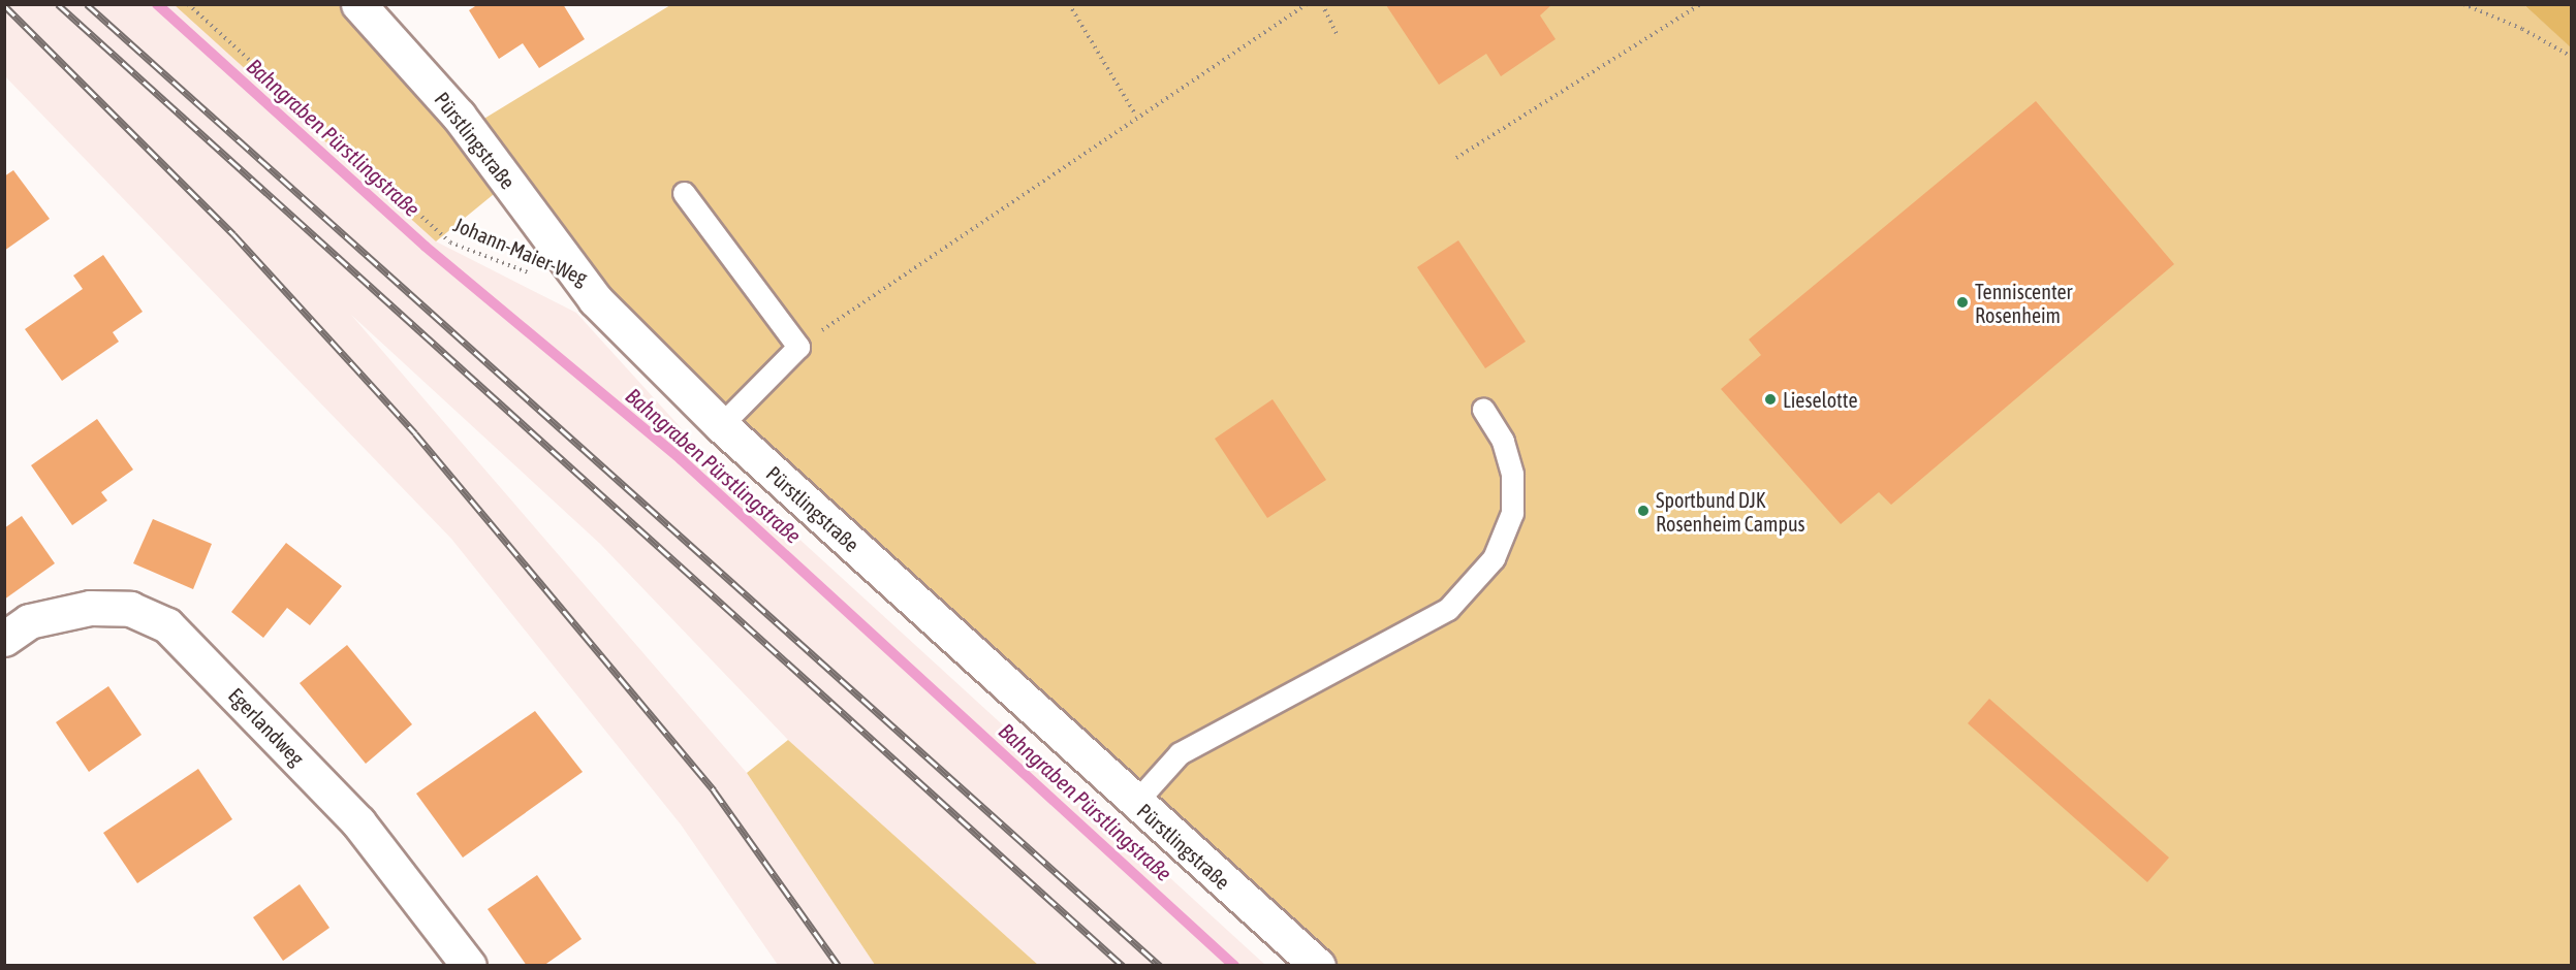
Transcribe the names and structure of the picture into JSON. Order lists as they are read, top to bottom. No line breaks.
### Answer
{"streets":{"street":["Pürstlingstraße","Egerlandweg"],"path":["Johann-Maier-Weg"]},"water":["Bahngraben Pürstlingstraße"],"places":["Tenniscenter Rosenheim","Lieselotte","Sportbund DJK Rosenheim Campus"]}
